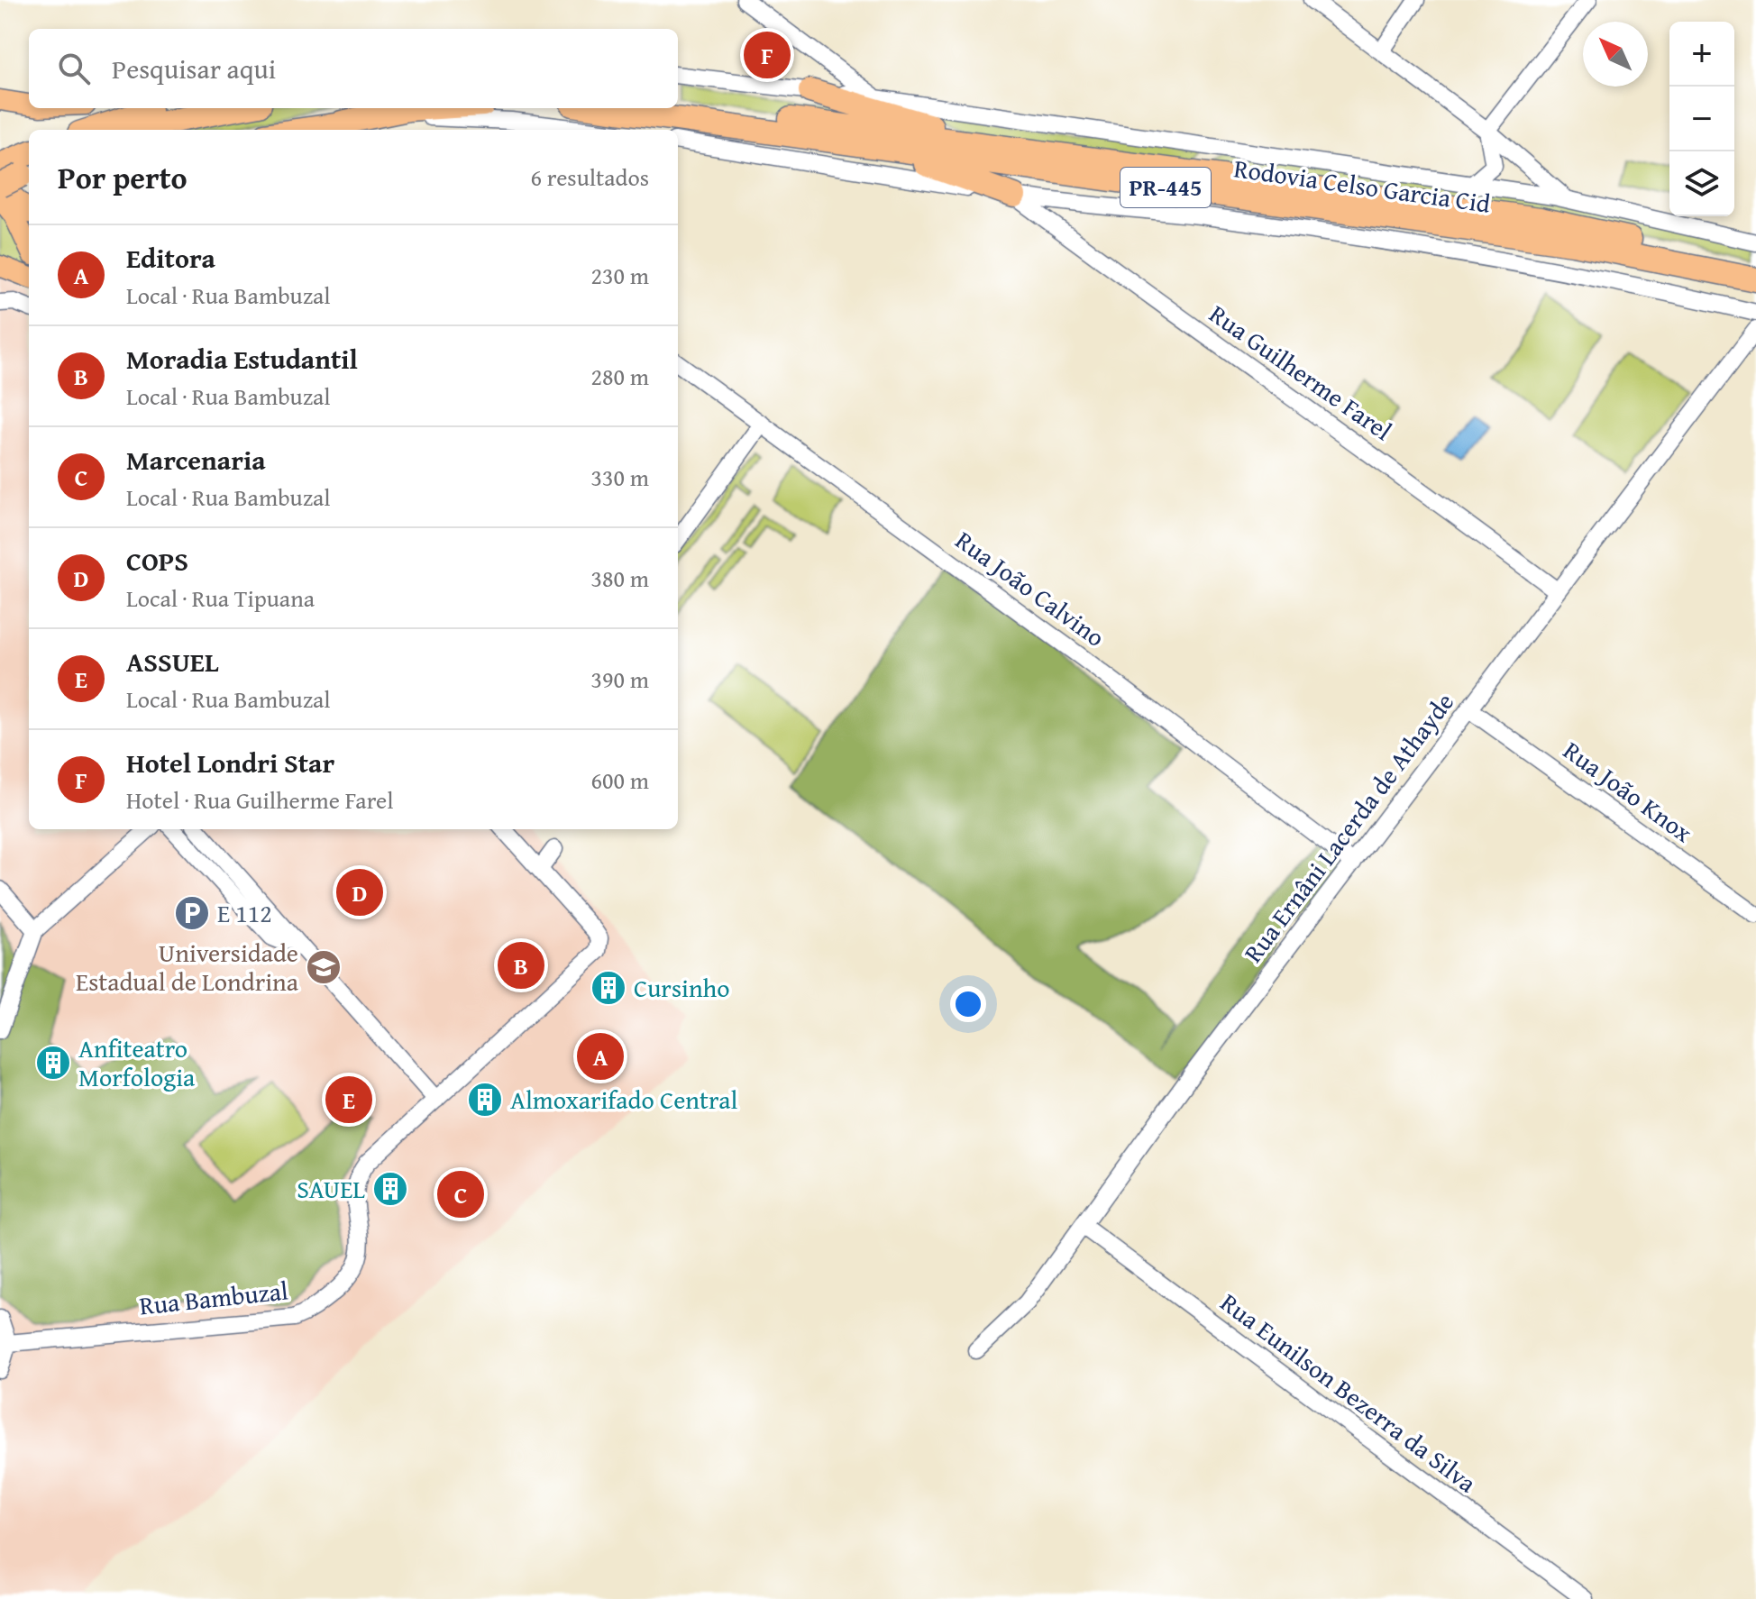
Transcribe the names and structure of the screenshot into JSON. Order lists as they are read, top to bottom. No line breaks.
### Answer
{"streets":{"highway":["Rodovia Celso Garcia Cid","PR-445"],"street":["Rua Guilherme Farel","Rua João Calvino","Rua João Knox","Rua Ernâni Lacerda de Athayde","Rua Bambuzal","Rua Eunilson Bezerra da Silva"]},"crossings":[["Rodovia Celso Garcia Cid","Rua Guilherme Farel"],["Rua Guilherme Farel","Rua Ernâni Lacerda de Athayde"],["Rua João Calvino","Rua Ernâni Lacerda de Athayde"],["Rua João Knox","Rua Ernâni Lacerda de Athayde"],["Rua Ernâni Lacerda de Athayde","Rua Eunilson Bezerra da Silva"]],"places":{"parking":["E 112"],"school or university":["Universidade Estadual de Londrina"],"building":["Cursinho","Anfiteatro Morfologia","Almoxarifado Central","SAUEL"]},"north":"top left","page":{"map_buttons":["+","−"],"pins":["F","D","B","A","E","C"],"search":"Pesquisar aqui","heading":["Por perto","6 resultados"],"list":[{"mark":"A","name":"Editora","note":"Local · Rua Bambuzal","value":"230 m"},{"mark":"B","name":"Moradia Estudantil","note":"Local · Rua Bambuzal","value":"280 m"},{"mark":"C","name":"Marcenaria","note":"Local · Rua Bambuzal","value":"330 m"},{"mark":"D","name":"COPS","note":"Local · Rua Tipuana","value":"380 m"},{"mark":"E","name":"ASSUEL","note":"Local · Rua Bambuzal","value":"390 m"},{"mark":"F","name":"Hotel Londri Star","note":"Hotel · Rua Guilherme Farel","value":"600 m"}]}}
